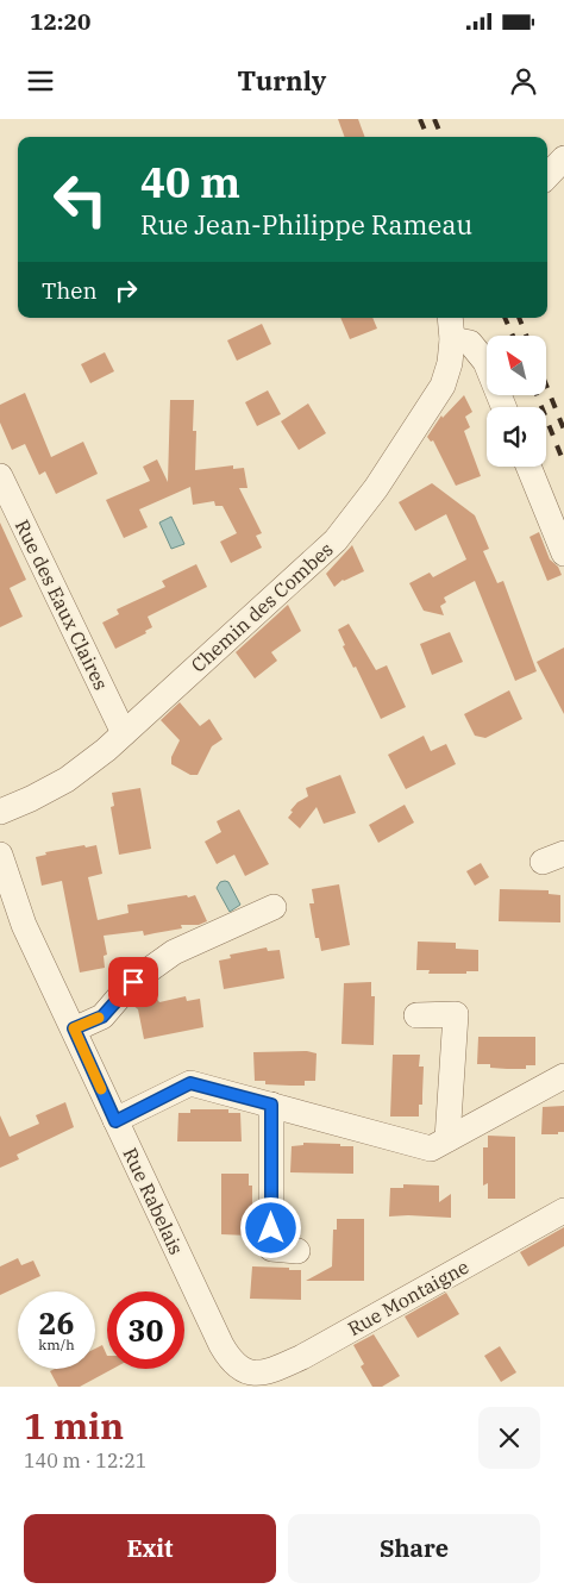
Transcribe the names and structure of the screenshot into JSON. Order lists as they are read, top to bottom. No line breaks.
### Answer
{"streets":{"street":["Rue des Eaux Claires","Chemin des Combes","Rue Rabelais","Rue Montaigne"]},"crossings":[["Rue des Eaux Claires","Chemin des Combes"],["Rue Rabelais","Rue Montaigne"]],"north":"top left","page":{"status":"12:20","header":"Turnly","turn":["40 m","Rue Jean-Philippe Rameau"],"then":"Then","speed":"26 km/h","limit":"30","heading":["1 min","140 m · 12:21"],"buttons":["Exit","Share"]}}
